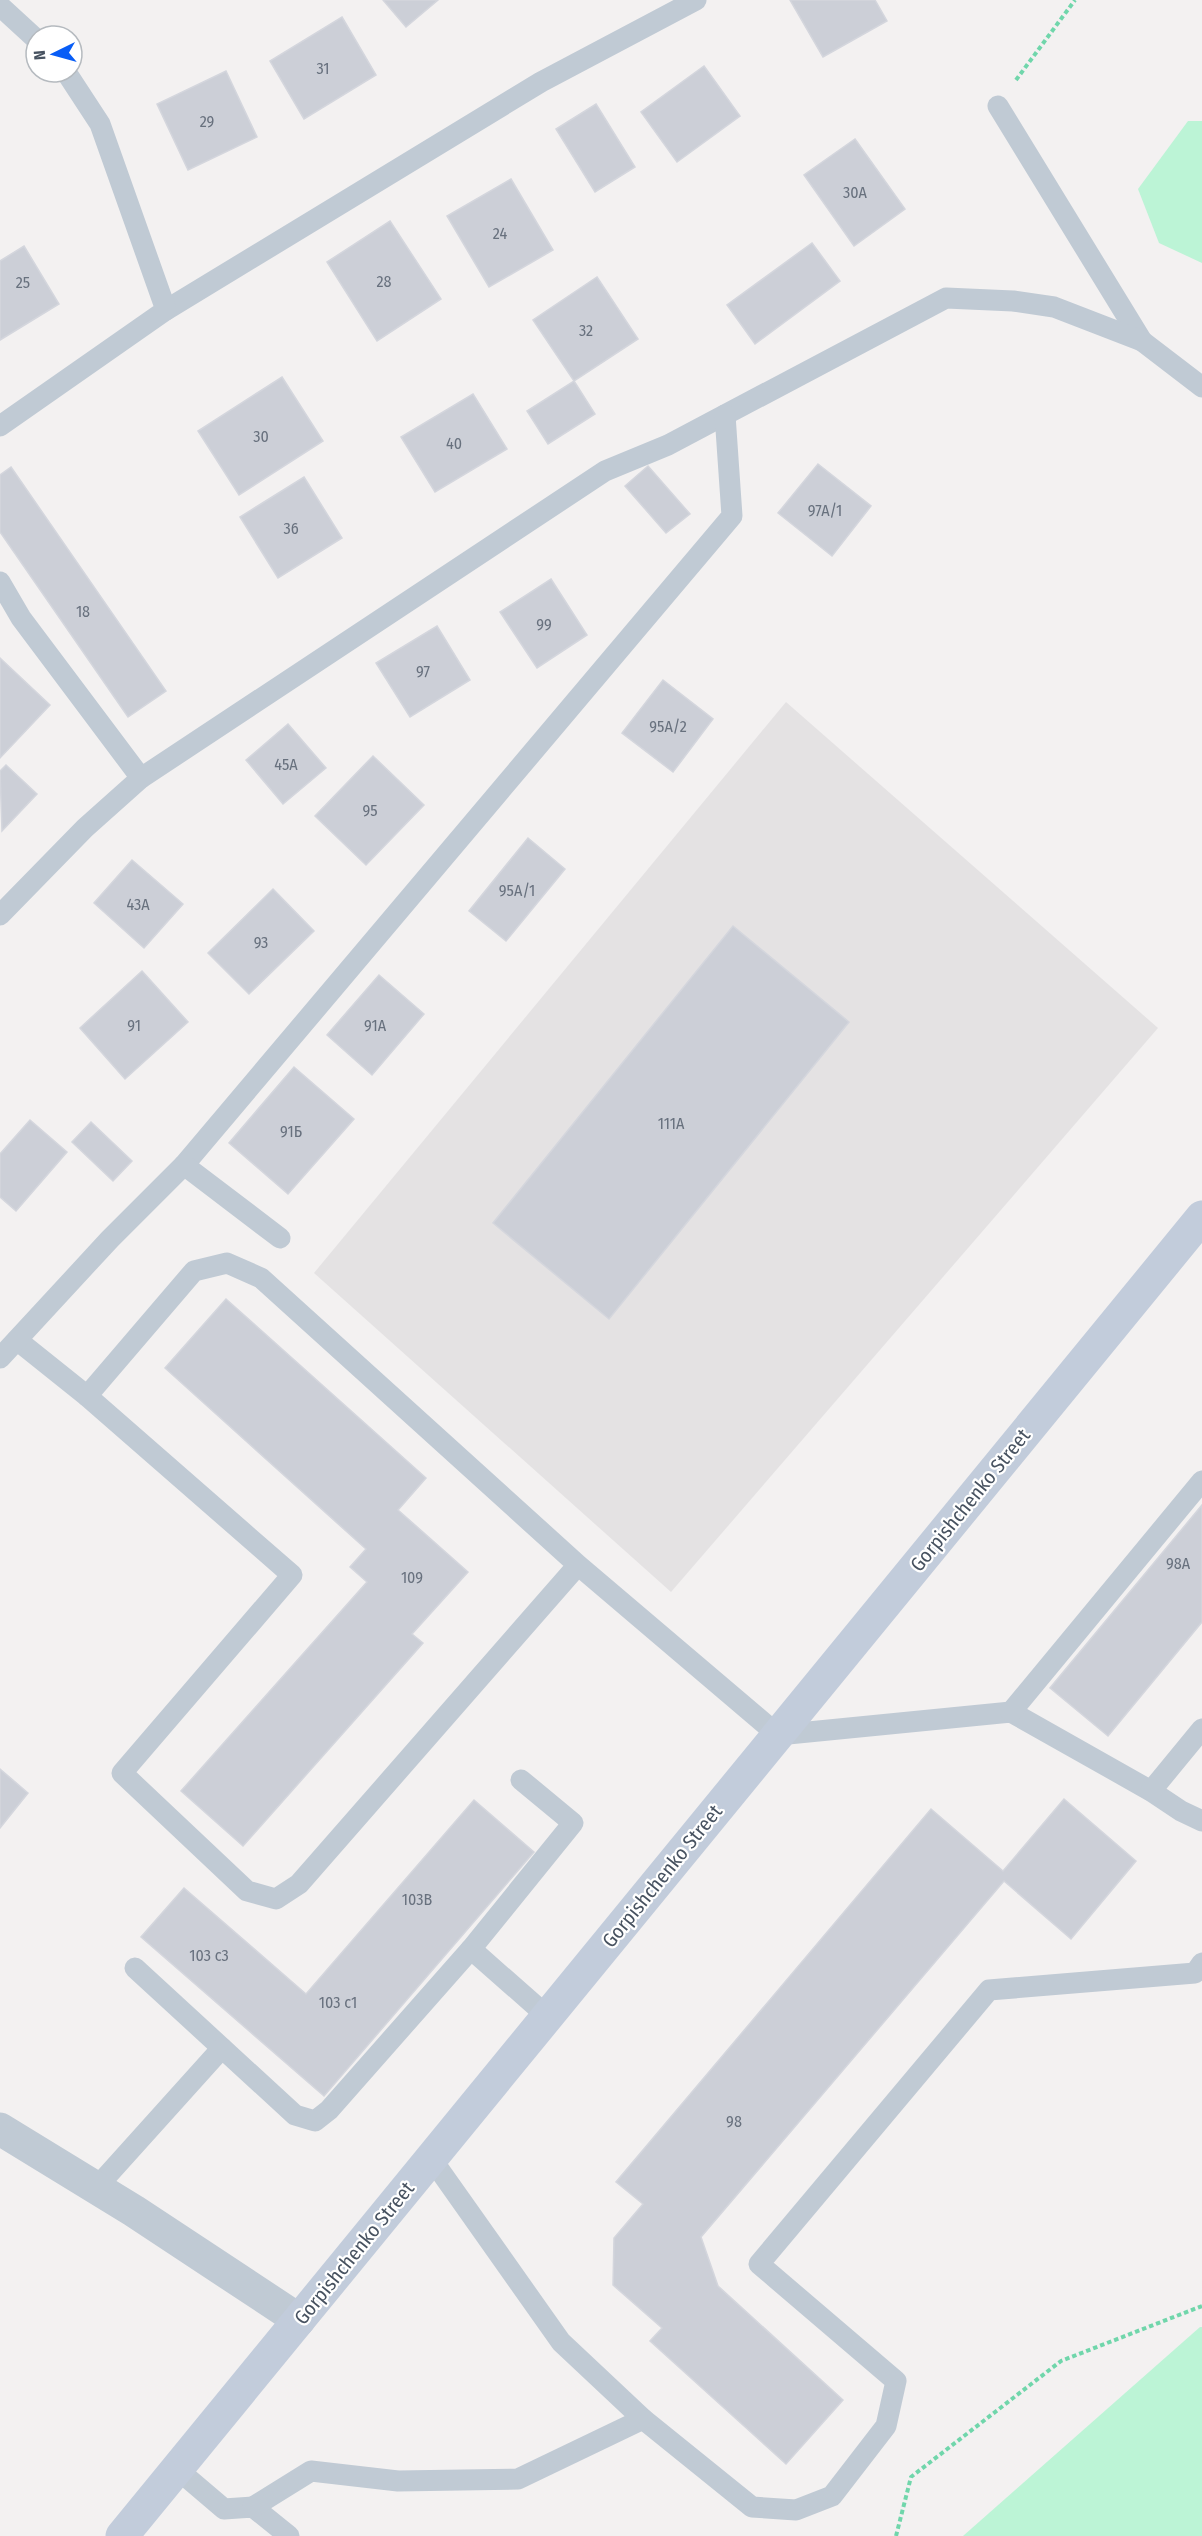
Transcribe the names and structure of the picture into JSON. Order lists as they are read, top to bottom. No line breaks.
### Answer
{"streets":{"main road":["Gorpishchenko Street"]},"house_numbers":["31","29","30А","24","28","25","32","30","40","97А/1","36","18","99","97","95А/2","45А","95","95А/1","43А","93","91","91А","111А","91Б","98А","109","103В","103 с3","103 с1","98"],"north":"left"}
